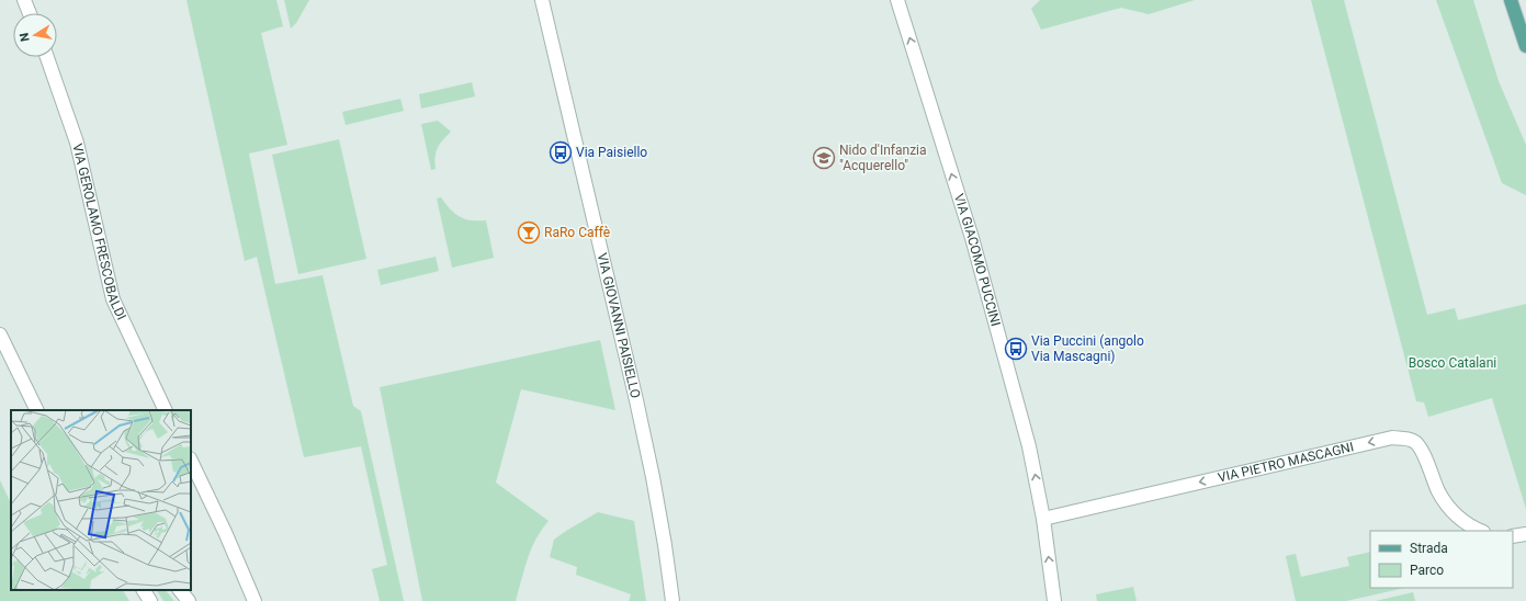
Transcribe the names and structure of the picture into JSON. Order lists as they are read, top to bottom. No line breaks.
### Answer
{"streets":{"street":["VIA GEROLAMO FRESCOBALDI","VIA GIACOMO PUCCINI","VIA GIOVANNI PAISIELLO","VIA PIETRO MASCAGNI"]},"crossings":[["VIA GIACOMO PUCCINI","VIA PIETRO MASCAGNI"]],"one_way":["VIA GIACOMO PUCCINI","VIA PIETRO MASCAGNI"],"parks":["Bosco Catalani"],"places":{"bus stop":["Via Paisiello","Via Puccini (angolo Via Mascagni)"],"school or university":["Nido d'Infanzia \"Acquerello\""],"bar":["RaRo Caffè"]},"legend":["Strada","Parco"],"north":"left"}
